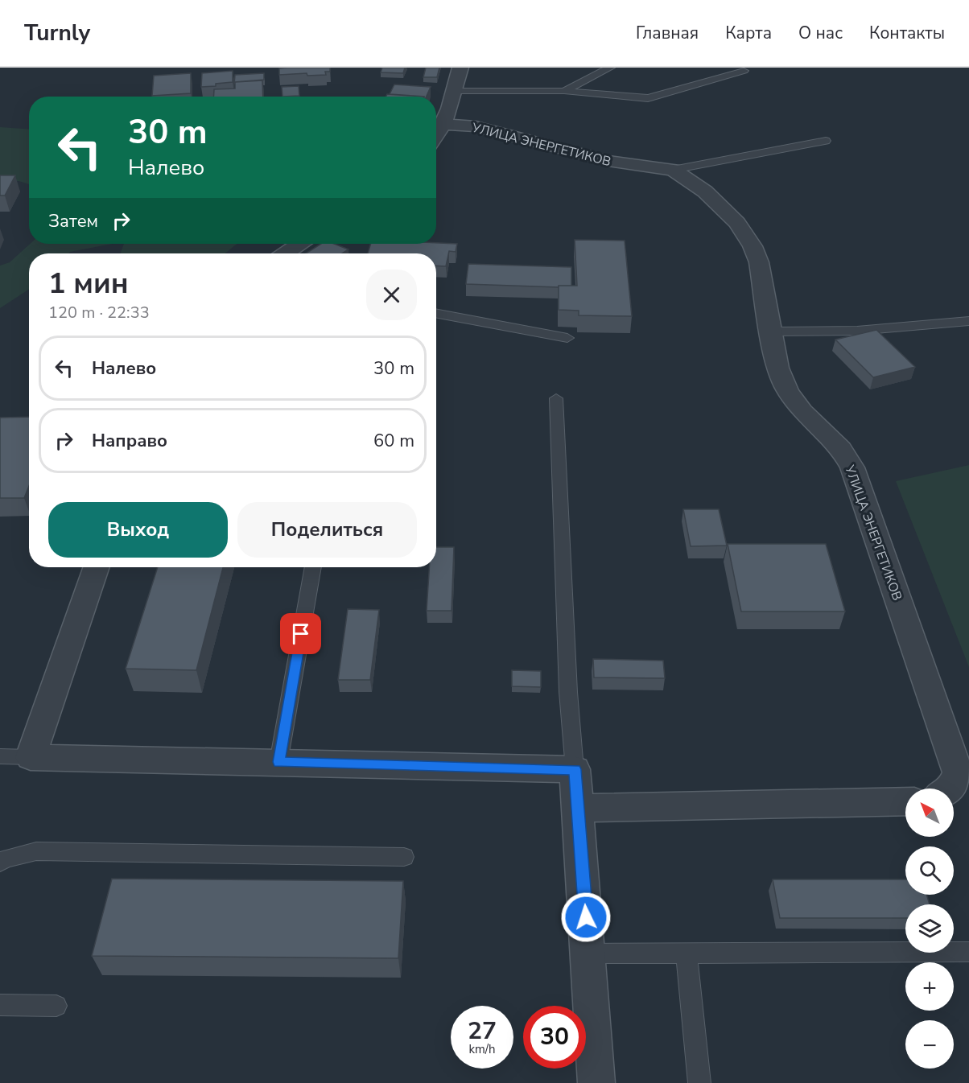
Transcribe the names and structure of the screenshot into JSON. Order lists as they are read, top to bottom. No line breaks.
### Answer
{"streets":{"street":["УЛИЦА ЭНЕРГЕТИКОВ"]},"north":"top left","page":{"header":"Turnly","nav":["Главная","Карта","О нас","Контакты"],"turn":["30 m","Налево"],"then":"Затем","heading":["1 мин","120 m · 22:33"],"list":[{"name":"Налево","value":"30 m"},{"name":"Направо","value":"60 m"}],"buttons":["Выход","Поделиться"],"map_buttons":["+","−"],"speed":"27 km/h","limit":"30"}}
